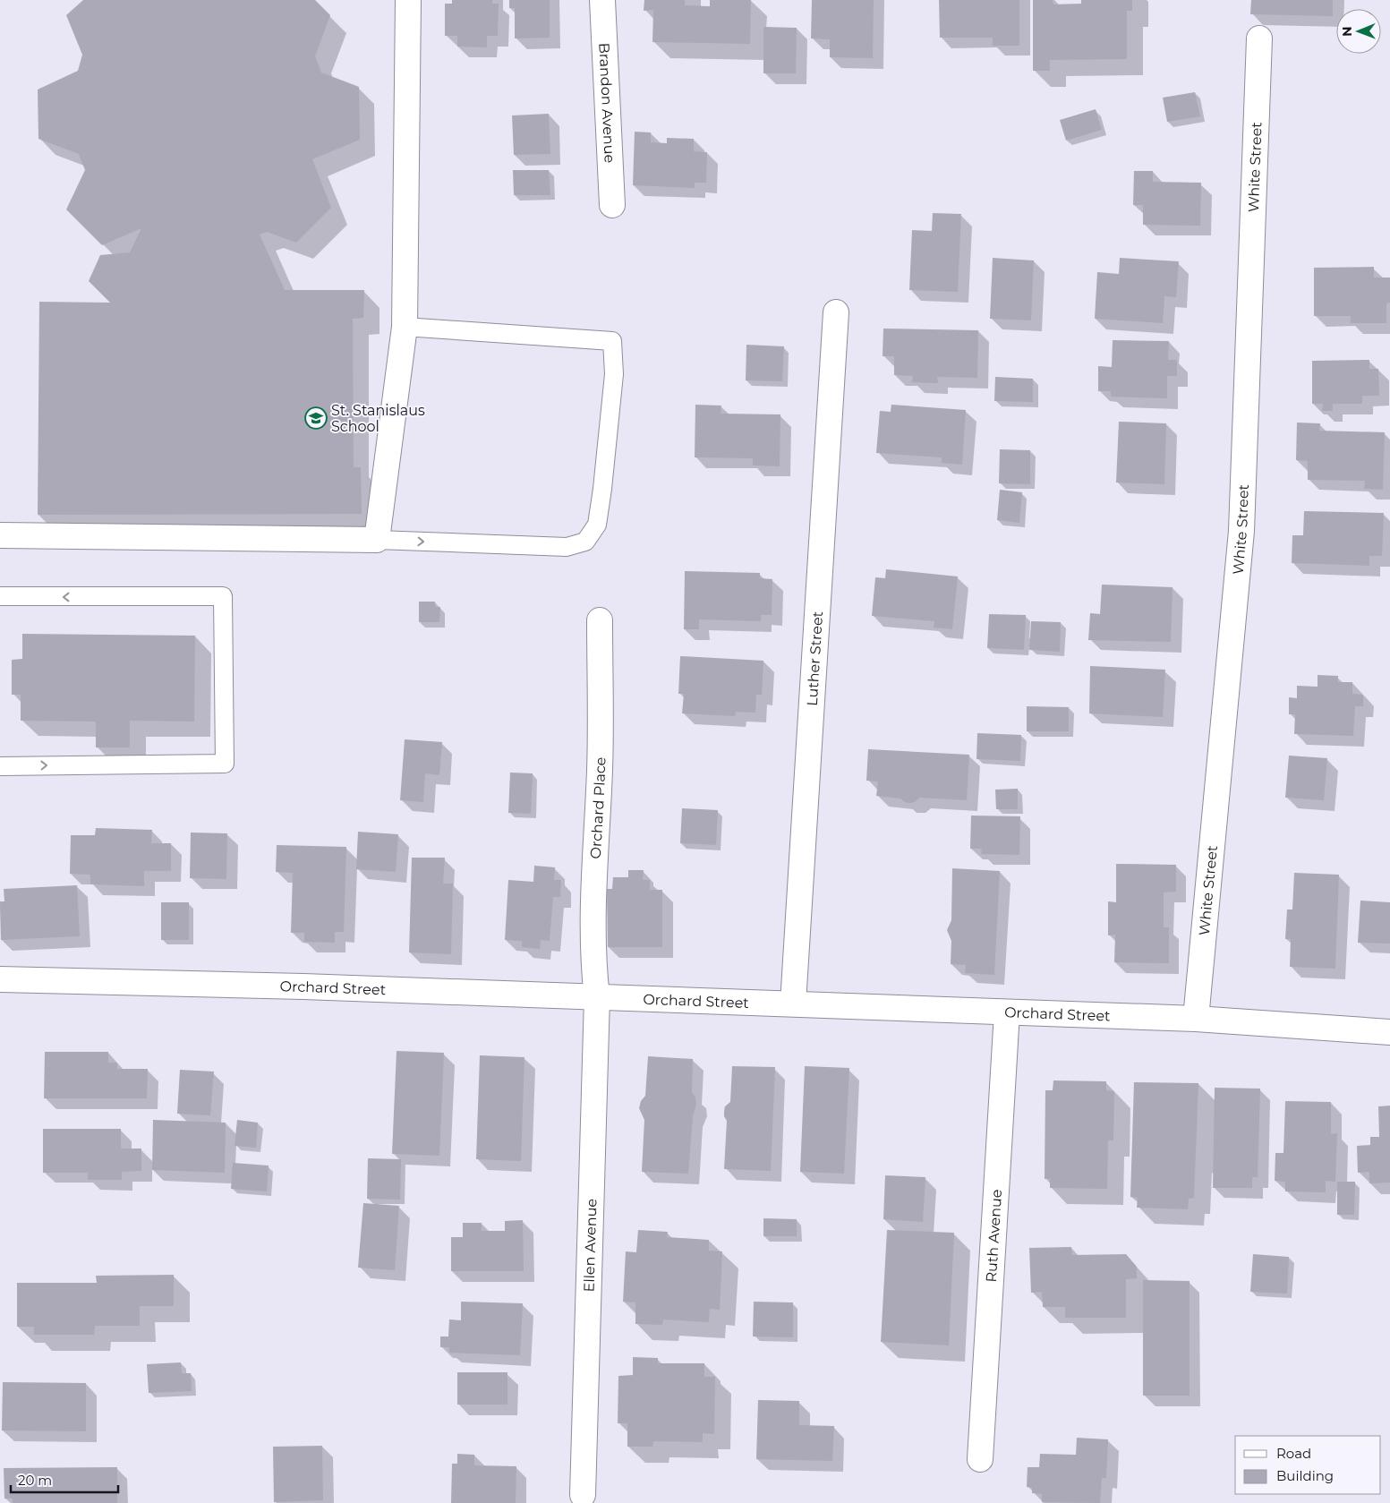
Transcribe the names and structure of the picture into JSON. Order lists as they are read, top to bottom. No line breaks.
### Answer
{"streets":{"street":["Brandon Avenue","White Street","Luther Street","Orchard Place","Orchard Street","Ruth Avenue","Ellen Avenue"]},"crossings":[["White Street","Orchard Street"],["Luther Street","Orchard Street"],["Orchard Place","Orchard Street"],["Orchard Place","Ellen Avenue"],["Orchard Street","Ruth Avenue"],["Orchard Street","Ellen Avenue"]],"places":{"school or university":["St. Stanislaus School"]},"legend":["Road","Building"],"scale_bar":"20 m","north":"left"}
